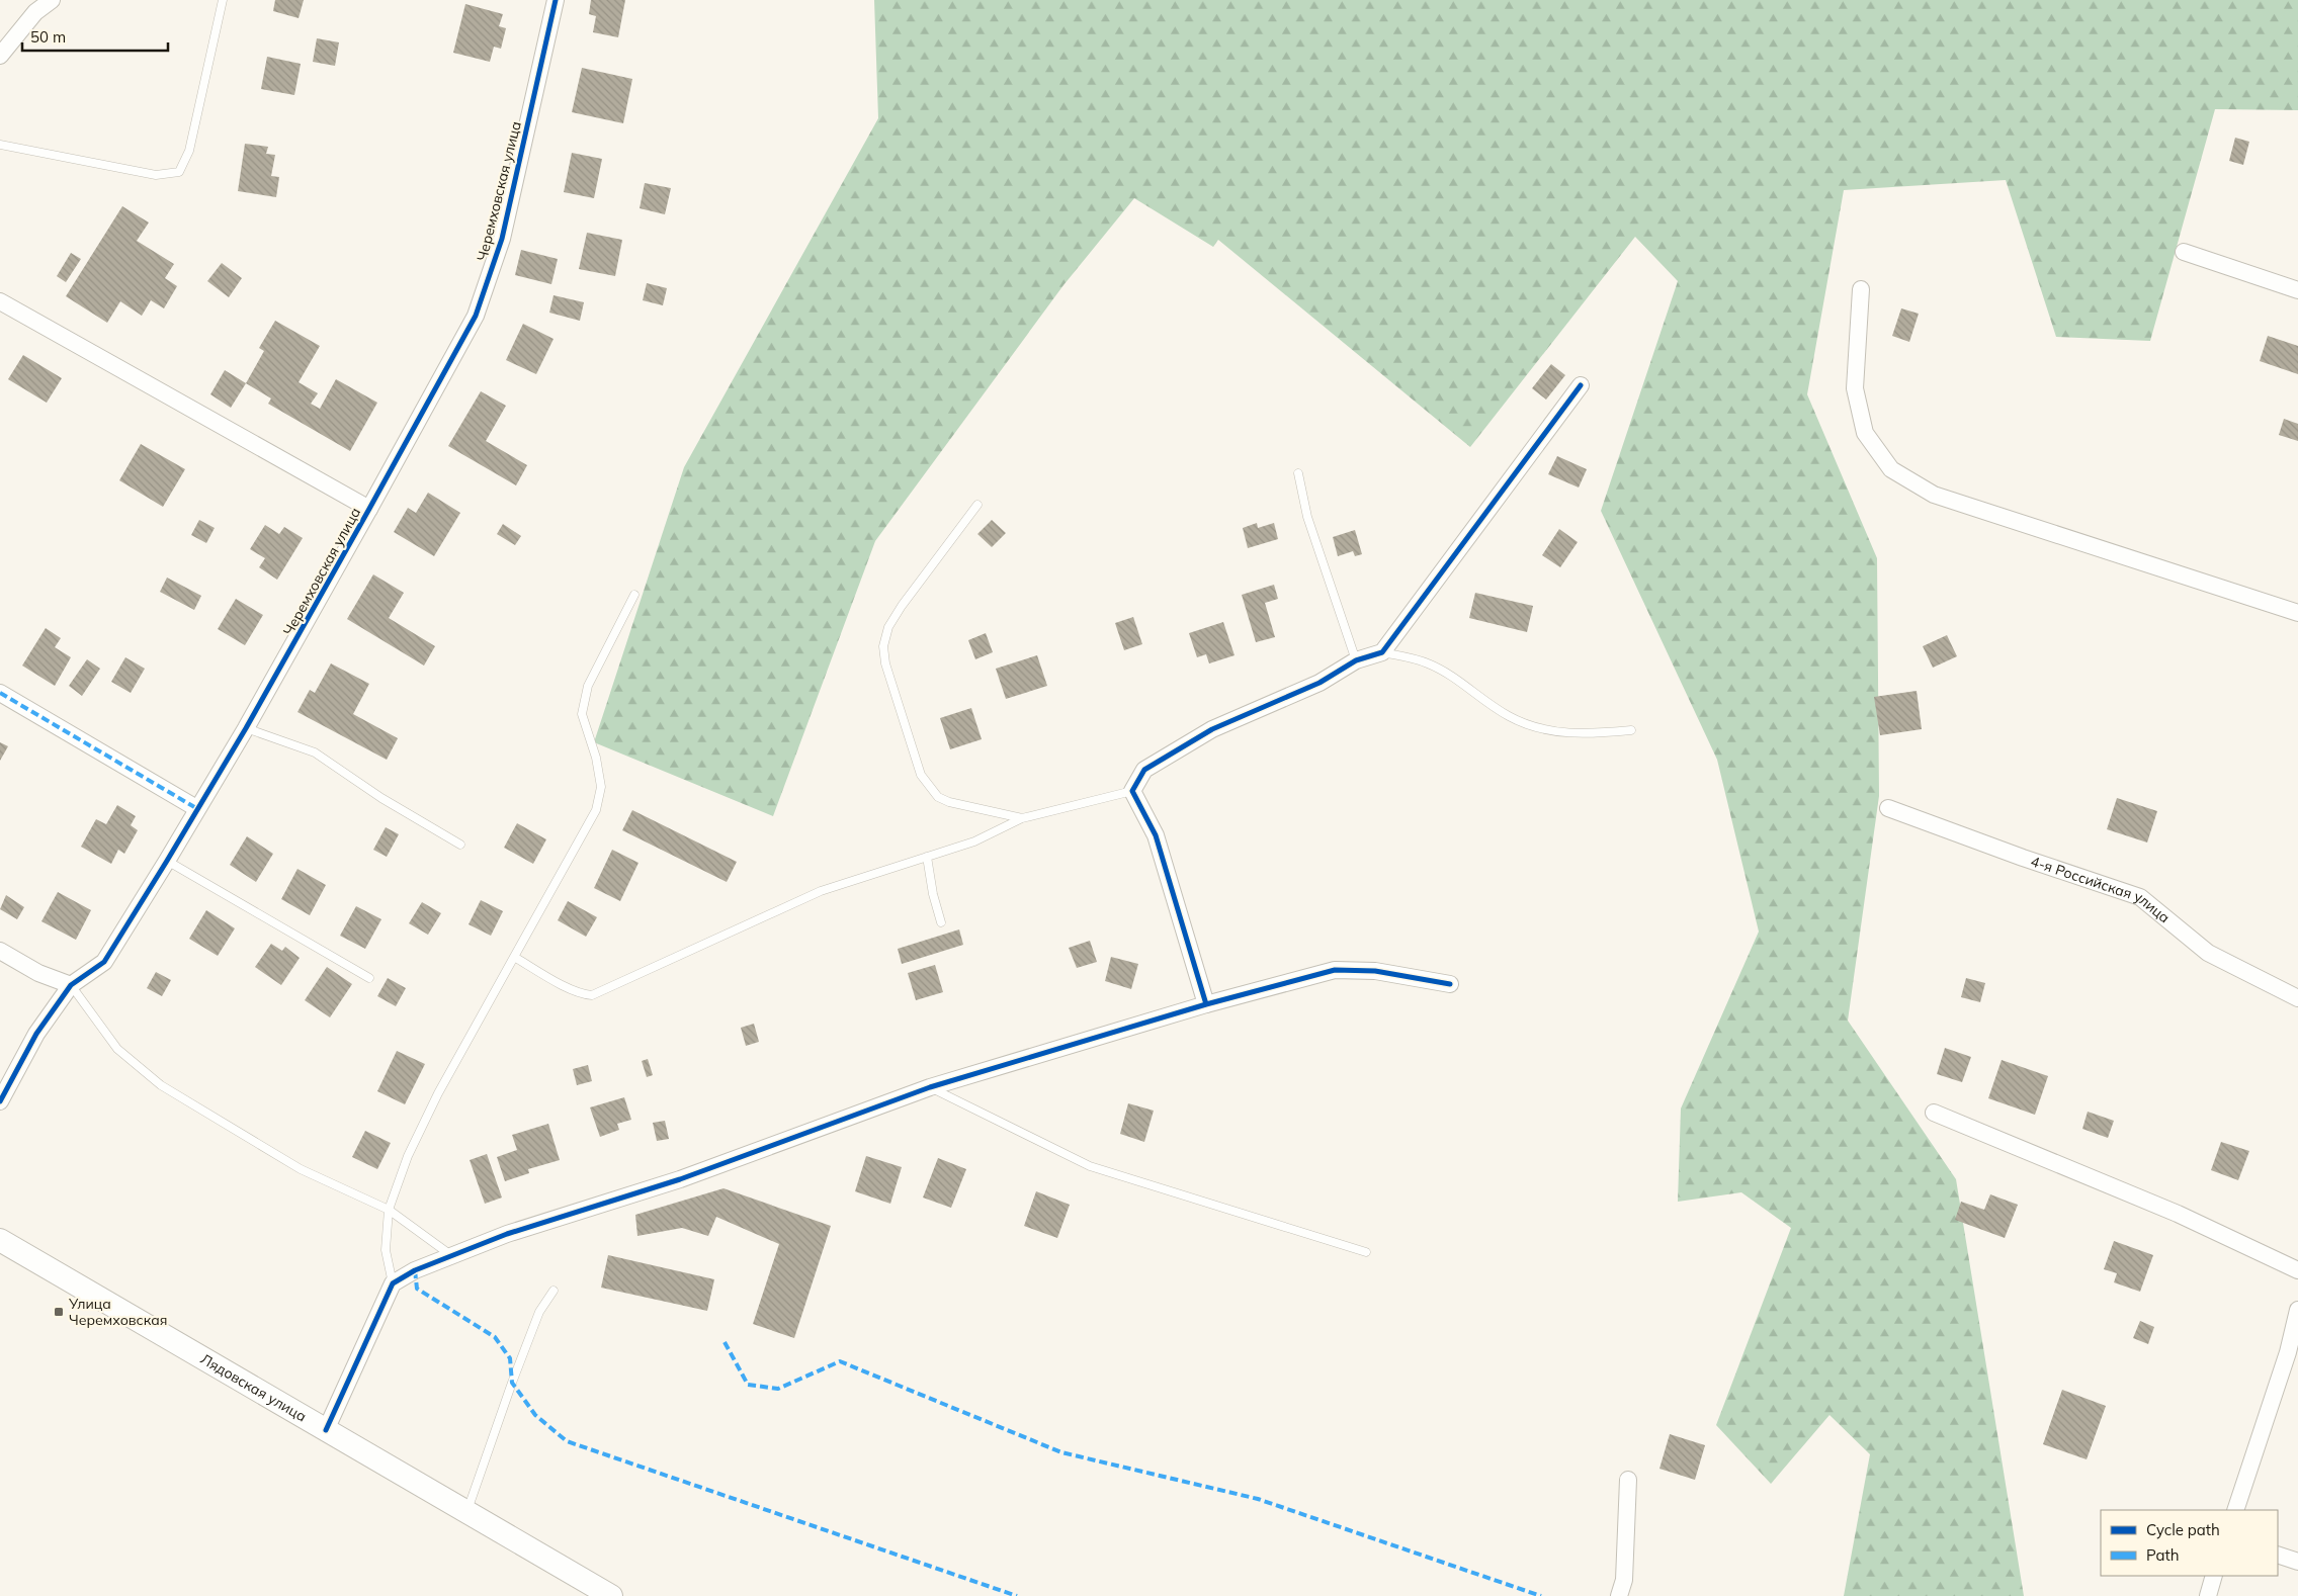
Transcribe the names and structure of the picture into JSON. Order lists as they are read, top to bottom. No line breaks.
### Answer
{"streets":{"main road":["Лядовская улица"],"street":["Черемховская улица","4-я Российская улица"]},"places":{"transit":["Улица Черемховская"]},"legend":["Cycle path","Path"],"scale_bar":"50 m"}
